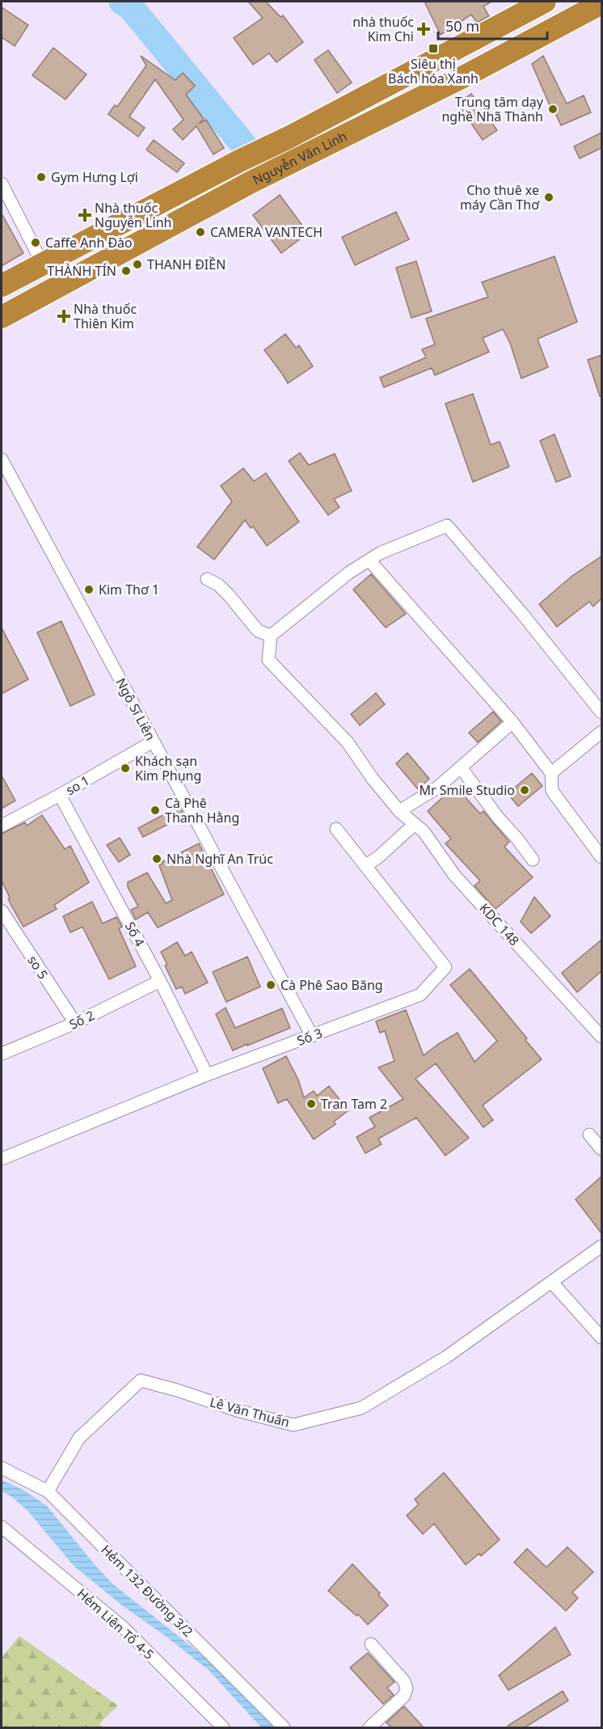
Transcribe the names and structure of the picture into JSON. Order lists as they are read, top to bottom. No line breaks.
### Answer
{"streets":{"highway":["Nguyễn Văn Linh"],"street":["Ngô Sĩ Liên","so 1","KDC 148","Số 4","so 5","Số 2","Số 3","Lê Văn Thuấn","Hẻm 132 Đường 3/2","Hẻm Liên Tổ 4-5"]},"crossings":[["Ngô Sĩ Liên","so 1"],["Ngô Sĩ Liên","Số 3"],["so 1","Số 4"],["Số 4","Số 2"],["Số 4","Số 3"],["so 5","Số 2"],["Lê Văn Thuấn","Hẻm 132 Đường 3/2"]],"places":{"health":["nhà thuốc Kim Chi","Nhà thuốc Nguyễn Linh","Nhà thuốc Thiên Kim"],"transit":["Siêu thị Bách hóa Xanh"],"other":["Trung tâm dạy nghề Nhã Thành","Gym Hưng Lợi","Cho thuê xe máy Cần Thơ","CAMERA VANTECH","Caffe Anh Đào","THANH ĐIỀN","THÀNH TÍN","Kim Thơ 1","Khách sạn Kim Phụng","Mr Smile Studio","Cà Phê Thanh Hằng","Nhà Nghĩ An Trúc","Cà Phê Sao Băng","Tran Tam 2"]},"scale_bar":"50 m"}
